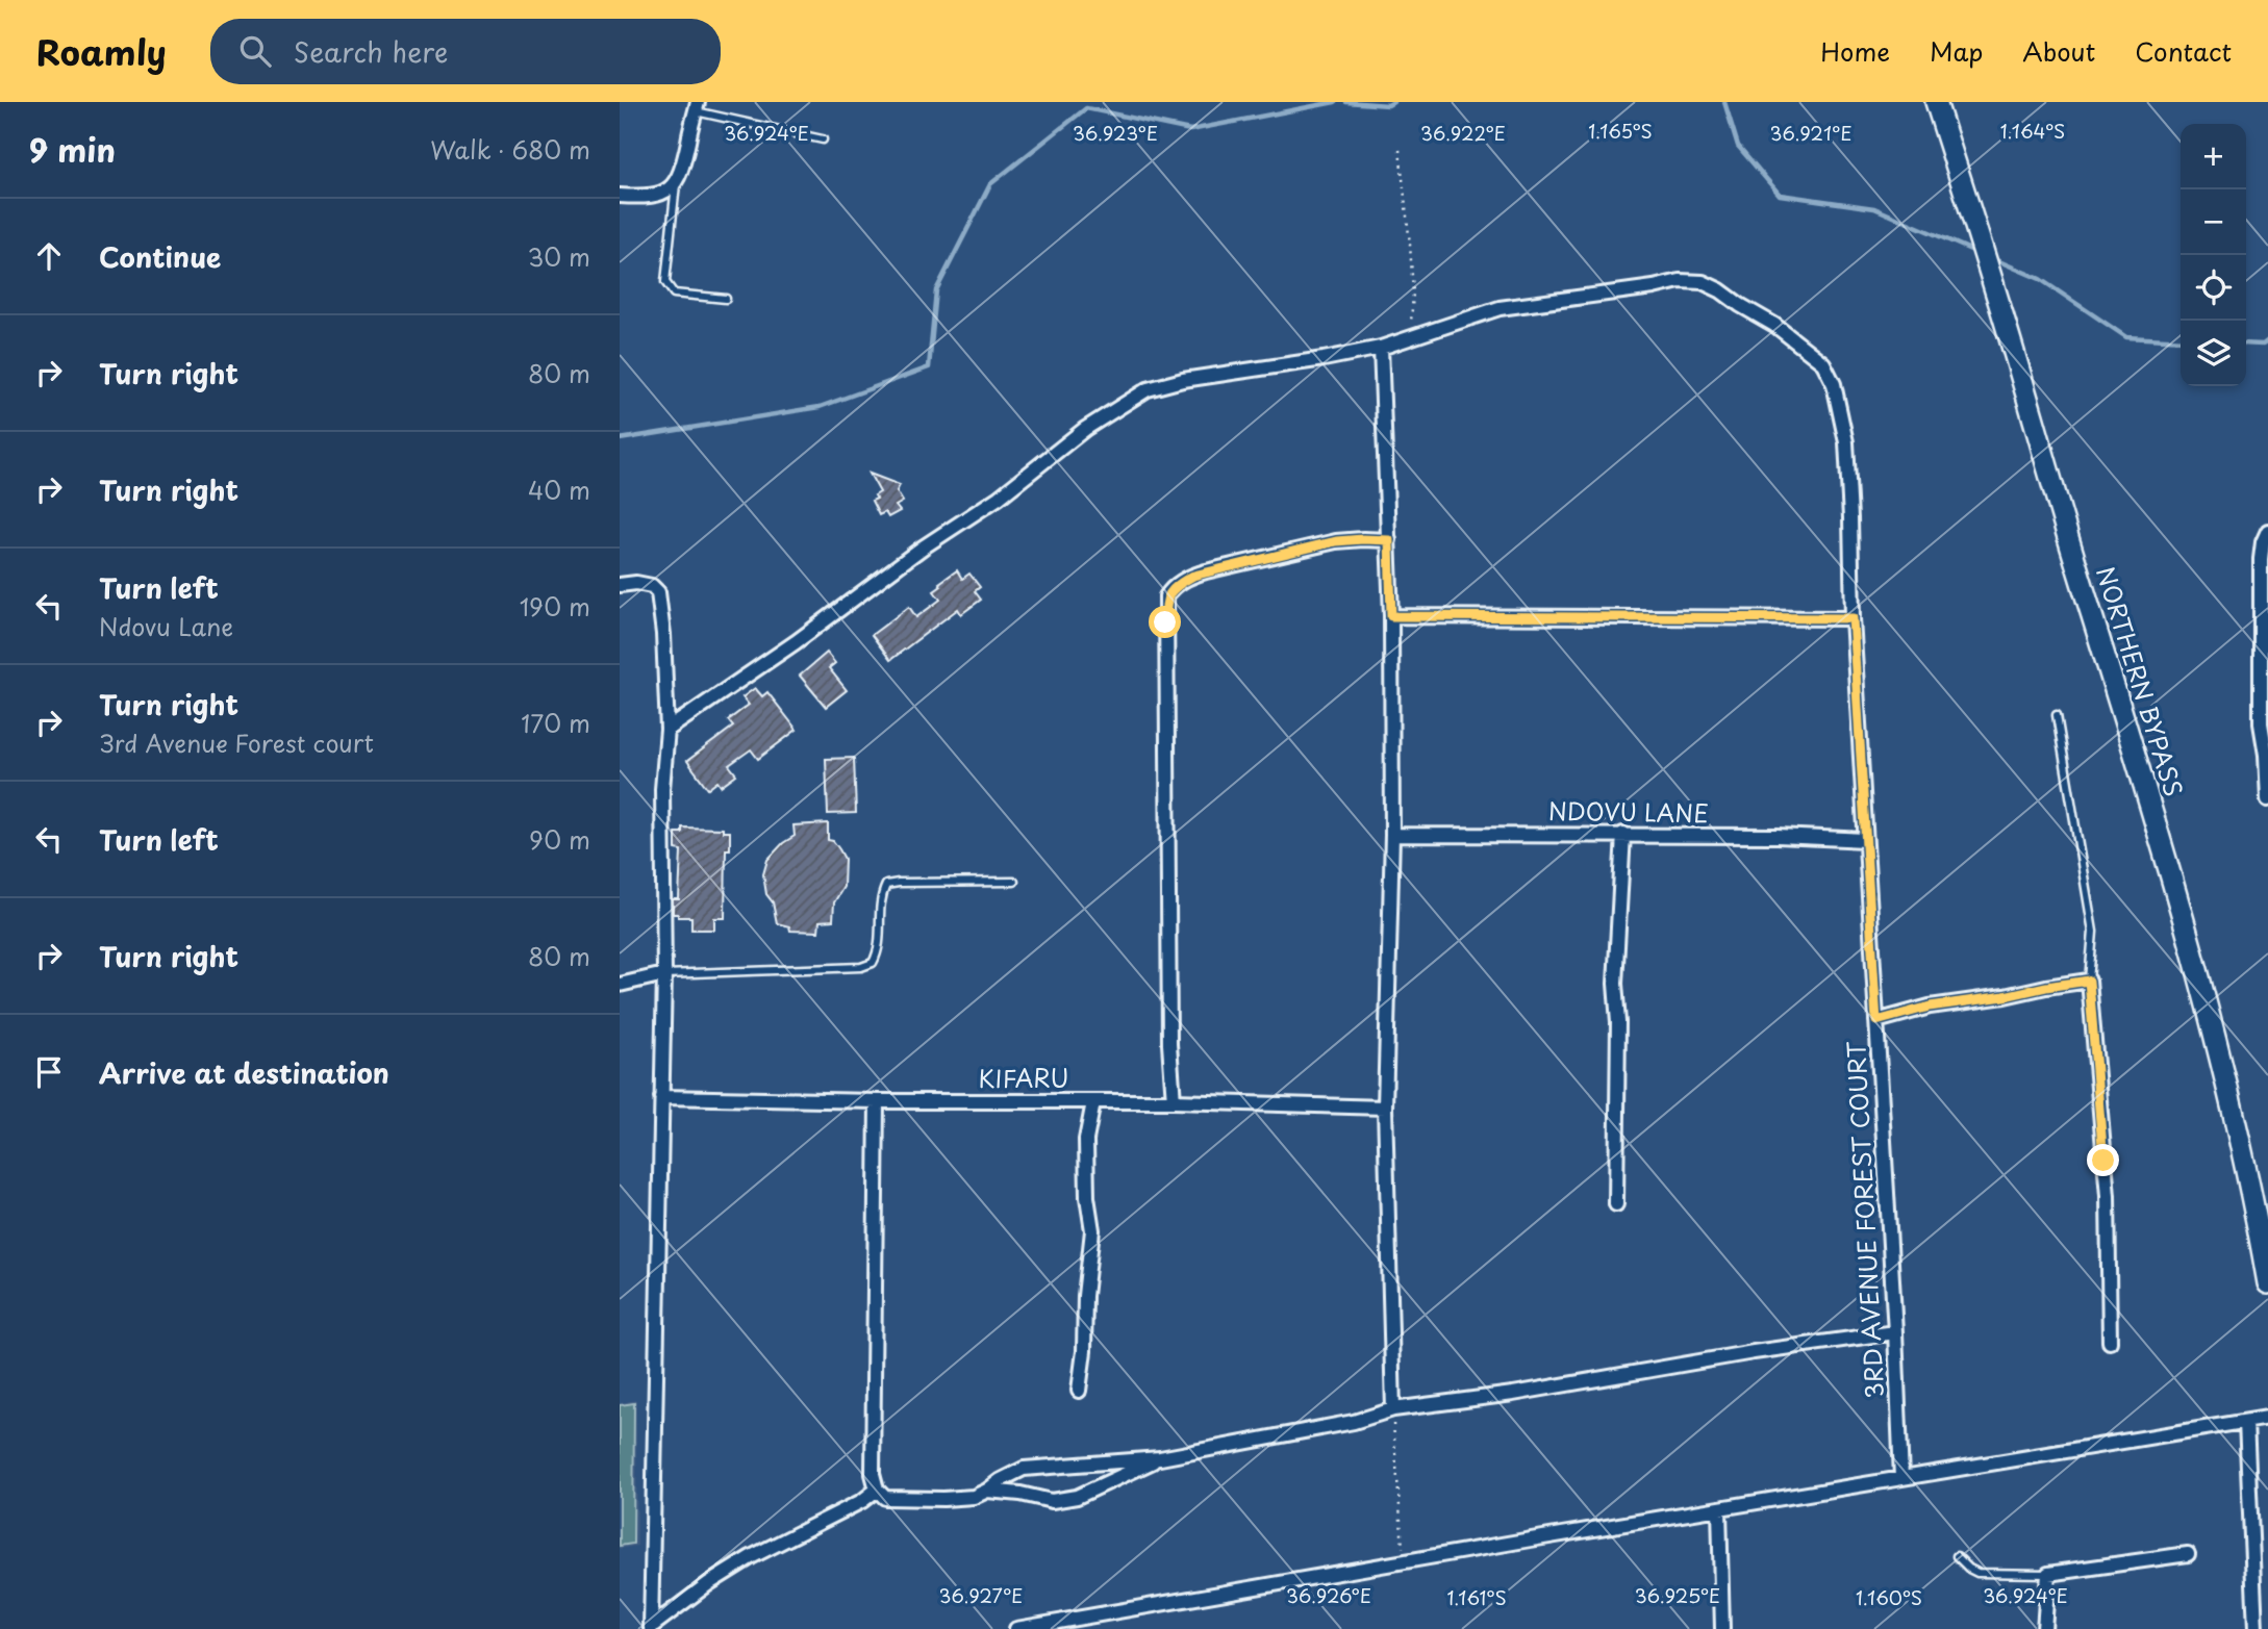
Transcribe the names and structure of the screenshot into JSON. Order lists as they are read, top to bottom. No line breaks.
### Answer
{"streets":{"main road":["NORTHERN BYPASS"],"street":["NDOVU LANE","KIFARU","3RD AVENUE FOREST COURT"]},"crossings":[["NDOVU LANE","3RD AVENUE FOREST COURT"]],"page":{"header":"Roamly","search":"Search here","nav":["Home","Map","About","Contact"],"heading":["9 min","Walk · 680 m"],"map_buttons":["+","−"],"list":[["Continue","30 m"],["Turn right","80 m"],["Turn right","40 m"],["Turn left","Ndovu Lane","190 m"],["Turn right","3rd Avenue Forest court","170 m"],["Turn left","90 m"],["Turn right","80 m"],"Arrive at destination"]},"coordinates":["1.165°S","1.164°S","36.923°E","36.924°E","36.922°E","36.921°E","36.927°E","36.926°E","36.925°E","1.161°S","1.160°S"]}
